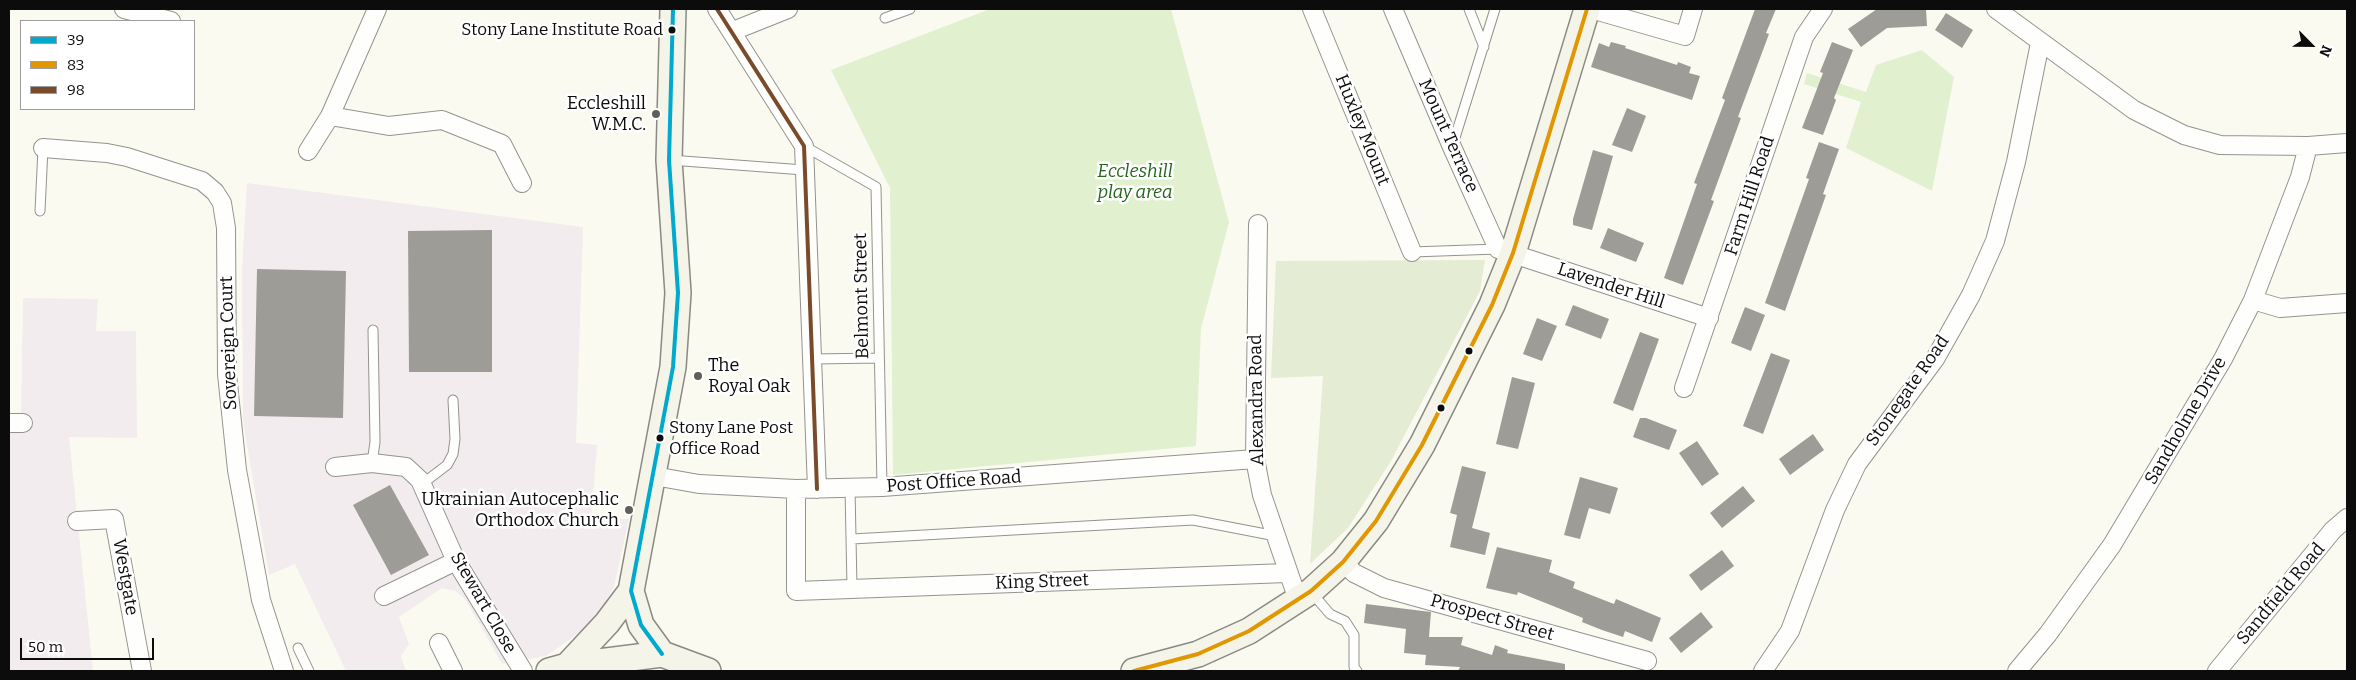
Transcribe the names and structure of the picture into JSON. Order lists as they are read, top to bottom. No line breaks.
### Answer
{"streets":{"street":["Huxley Mount","Mount Terrace","Farm Hill Road","Lavender Hill","Sovereign Court","Stonegate Road","Alexandra Road","Sandholme Drive","Post Office Road","Westgate","King Street","Sandfield Road","Stewart Close","Prospect Street"],"lane":["Belmont Street"]},"crossings":[["Mount Terrace","Lavender Hill"],["Farm Hill Road","Lavender Hill"],["Belmont Street","Post Office Road"],["Alexandra Road","Post Office Road"],["Alexandra Road","King Street"],["Post Office Road","King Street"]],"parks":["Eccleshill play area"],"places":["Stony Lane Institute Road","Eccleshill W.M.C.","The Royal Oak","Stony Lane Post Office Road","Ukrainian Autocephalic Orthodox Church"],"lines":["transit line 39","transit line 83","transit line 98"],"legend":["39","83","98"],"scale_bar":"50 m","north":"bottom right"}
